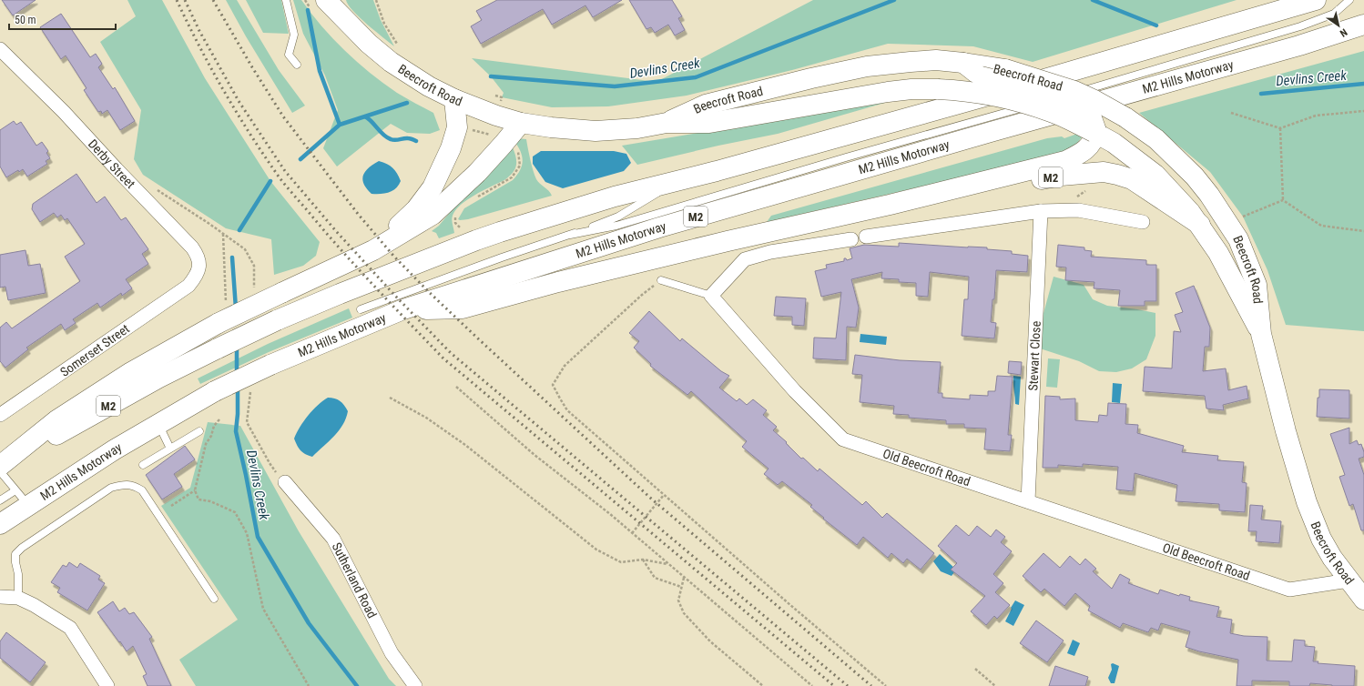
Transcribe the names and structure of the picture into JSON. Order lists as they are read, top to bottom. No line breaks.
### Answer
{"streets":{"main road":["M2 Hills Motorway","Beecroft Road","M2"],"street":["Derby Street","Somerset Street","Stewart Close","Old Beecroft Road","Sutherland Road"]},"crossings":[["M2 Hills Motorway","M2"],["Beecroft Road","M2"],["Beecroft Road","Old Beecroft Road"],["Derby Street","Somerset Street"],["Stewart Close","Old Beecroft Road"]],"water":["Devlins Creek"],"scale_bar":"50 m","north":"bottom right"}
